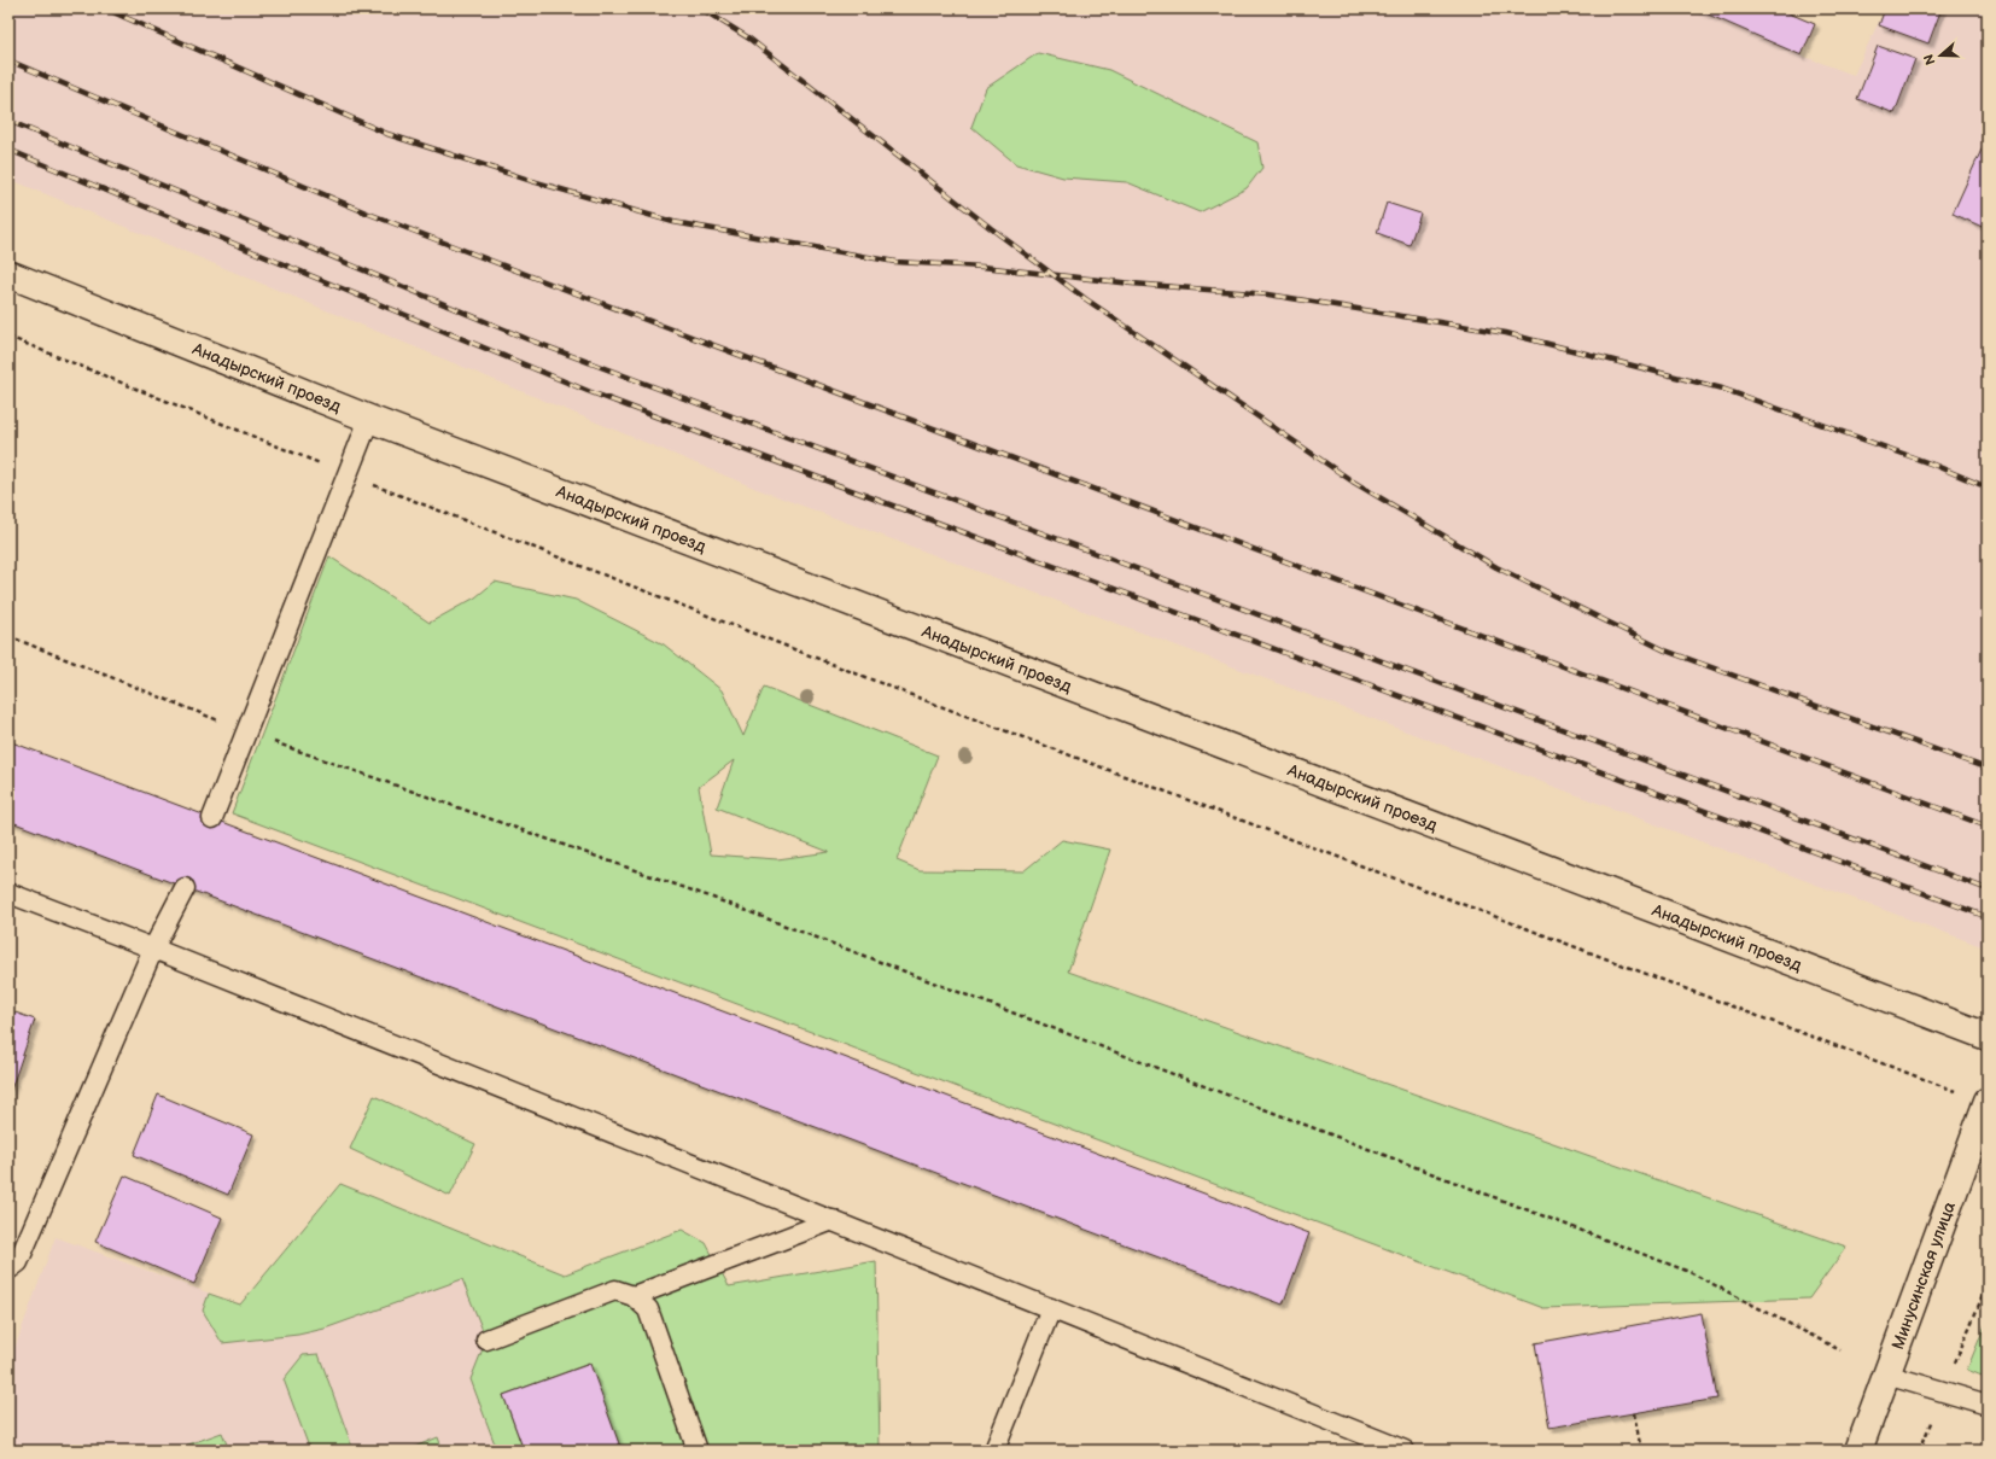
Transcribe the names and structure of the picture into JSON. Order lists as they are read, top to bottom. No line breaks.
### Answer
{"streets":{"street":["Анадырский проезд","Минусинская улица"]},"north":"left"}
